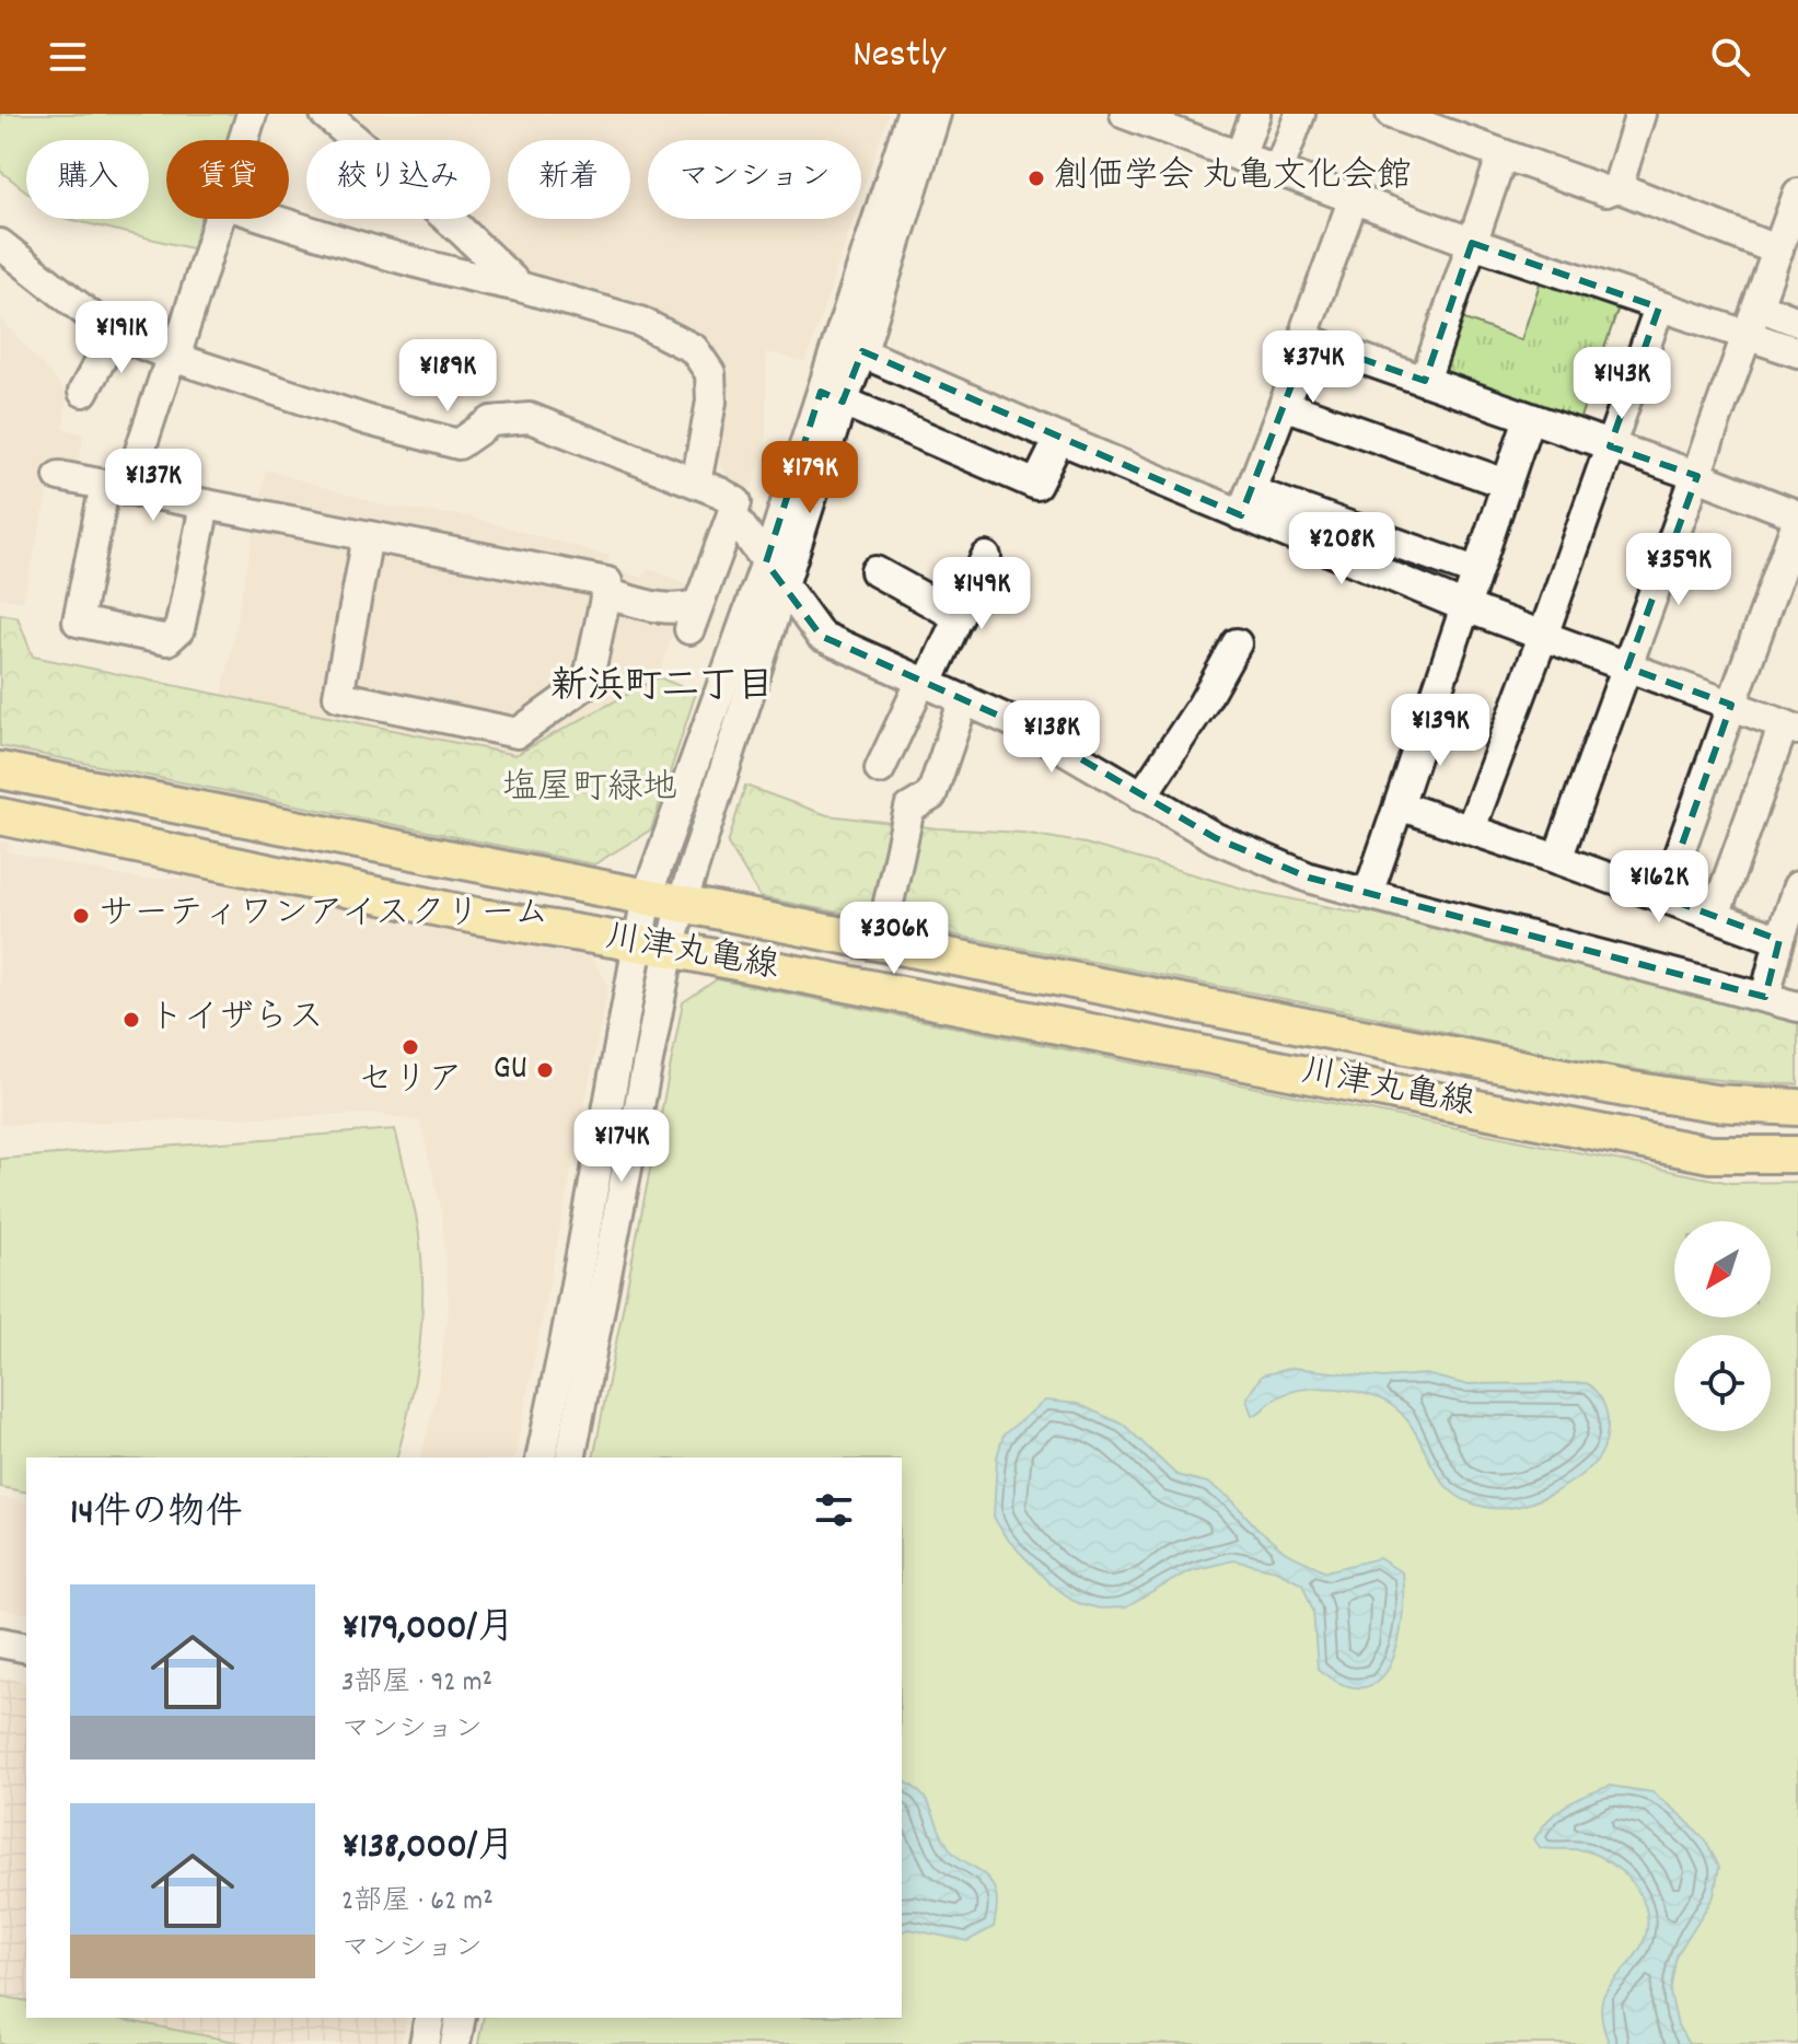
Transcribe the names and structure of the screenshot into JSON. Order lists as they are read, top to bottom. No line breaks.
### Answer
{"streets":{"main road":["川津丸亀線"]},"districts":["新浜町二丁目"],"parks":["塩屋町緑地"],"places":["創価学会 丸亀文化会館","サーティワンアイスクリーム","トイザらス","セリア","GU"],"north":"bottom left","page":{"header":"Nestly","chip":["購入","賃貸","絞り込み","新着","マンション"],"price":["¥191K","¥374K","¥189K","¥143K","¥179K","¥137K","¥208K","¥359K","¥149K","¥139K","¥138K","¥162K","¥306K","¥174K"],"heading":"14件の物件","list":[{"name":"¥179,000/月","note":"3部屋 · 92 m² · マンション"},{"name":"¥138,000/月","note":"2部屋 · 62 m² · マンション"}]}}
